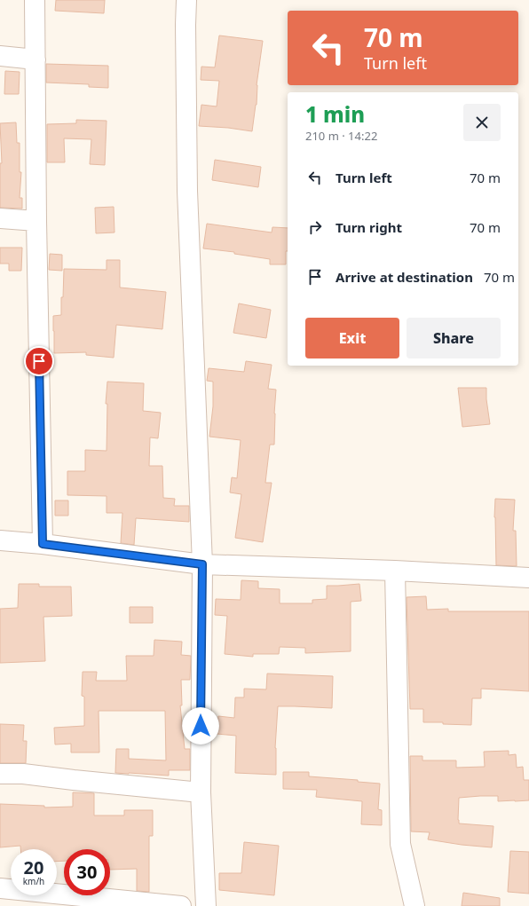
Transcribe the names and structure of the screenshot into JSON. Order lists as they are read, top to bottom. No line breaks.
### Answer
{"page":{"turn":["70 m","Turn left"],"heading":["1 min","210 m · 14:22"],"list":[{"name":"Turn left","value":"70 m"},{"name":"Turn right","value":"70 m"},{"name":"Arrive at destination","value":"70 m"}],"buttons":["Exit","Share"],"speed":"20 km/h","limit":"30"}}
